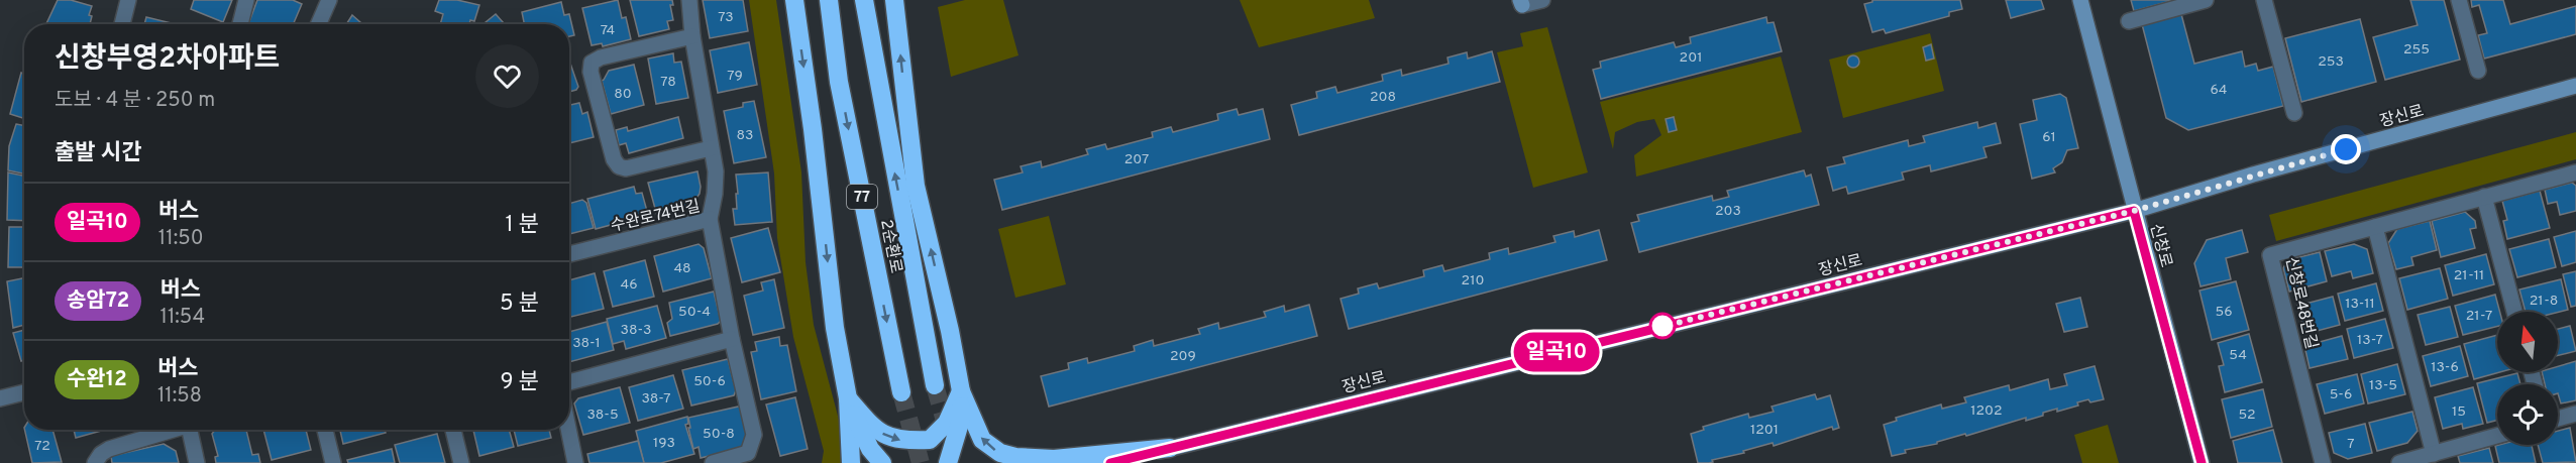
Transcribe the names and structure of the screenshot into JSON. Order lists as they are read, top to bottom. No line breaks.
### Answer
{"streets":{"highway":["77","2순환로"],"main road":["장신로","신창로"],"street":["수완로74번길","신창로48번길"]},"crossings":[["장신로","신창로"]],"lines":["bus line 일곡10"],"house_numbers":["73","74","255","201","253","79","78","64","80","208","83","61","207","203","48","21-11","210","46","21-8","13-11","50-4","56","21-7","38-3","13-7","38-1","54","209","13-6","50-6","13-5","5-6","38-7","1202","15","38-5","52","1201","50-8","193","7","72"],"north":"top","page":{"on_map":"일곡10","heading":[["신창부영2차아파트","도보 · 4 분 · 250 m"],"출발 시간"],"list":[{"mark":"일곡10","name":"버스","note":"11:50","value":"1 분"},{"mark":"송암72","name":"버스","note":"11:54","value":"5 분"},{"mark":"수완12","name":"버스","note":"11:58","value":"9 분"}]}}
